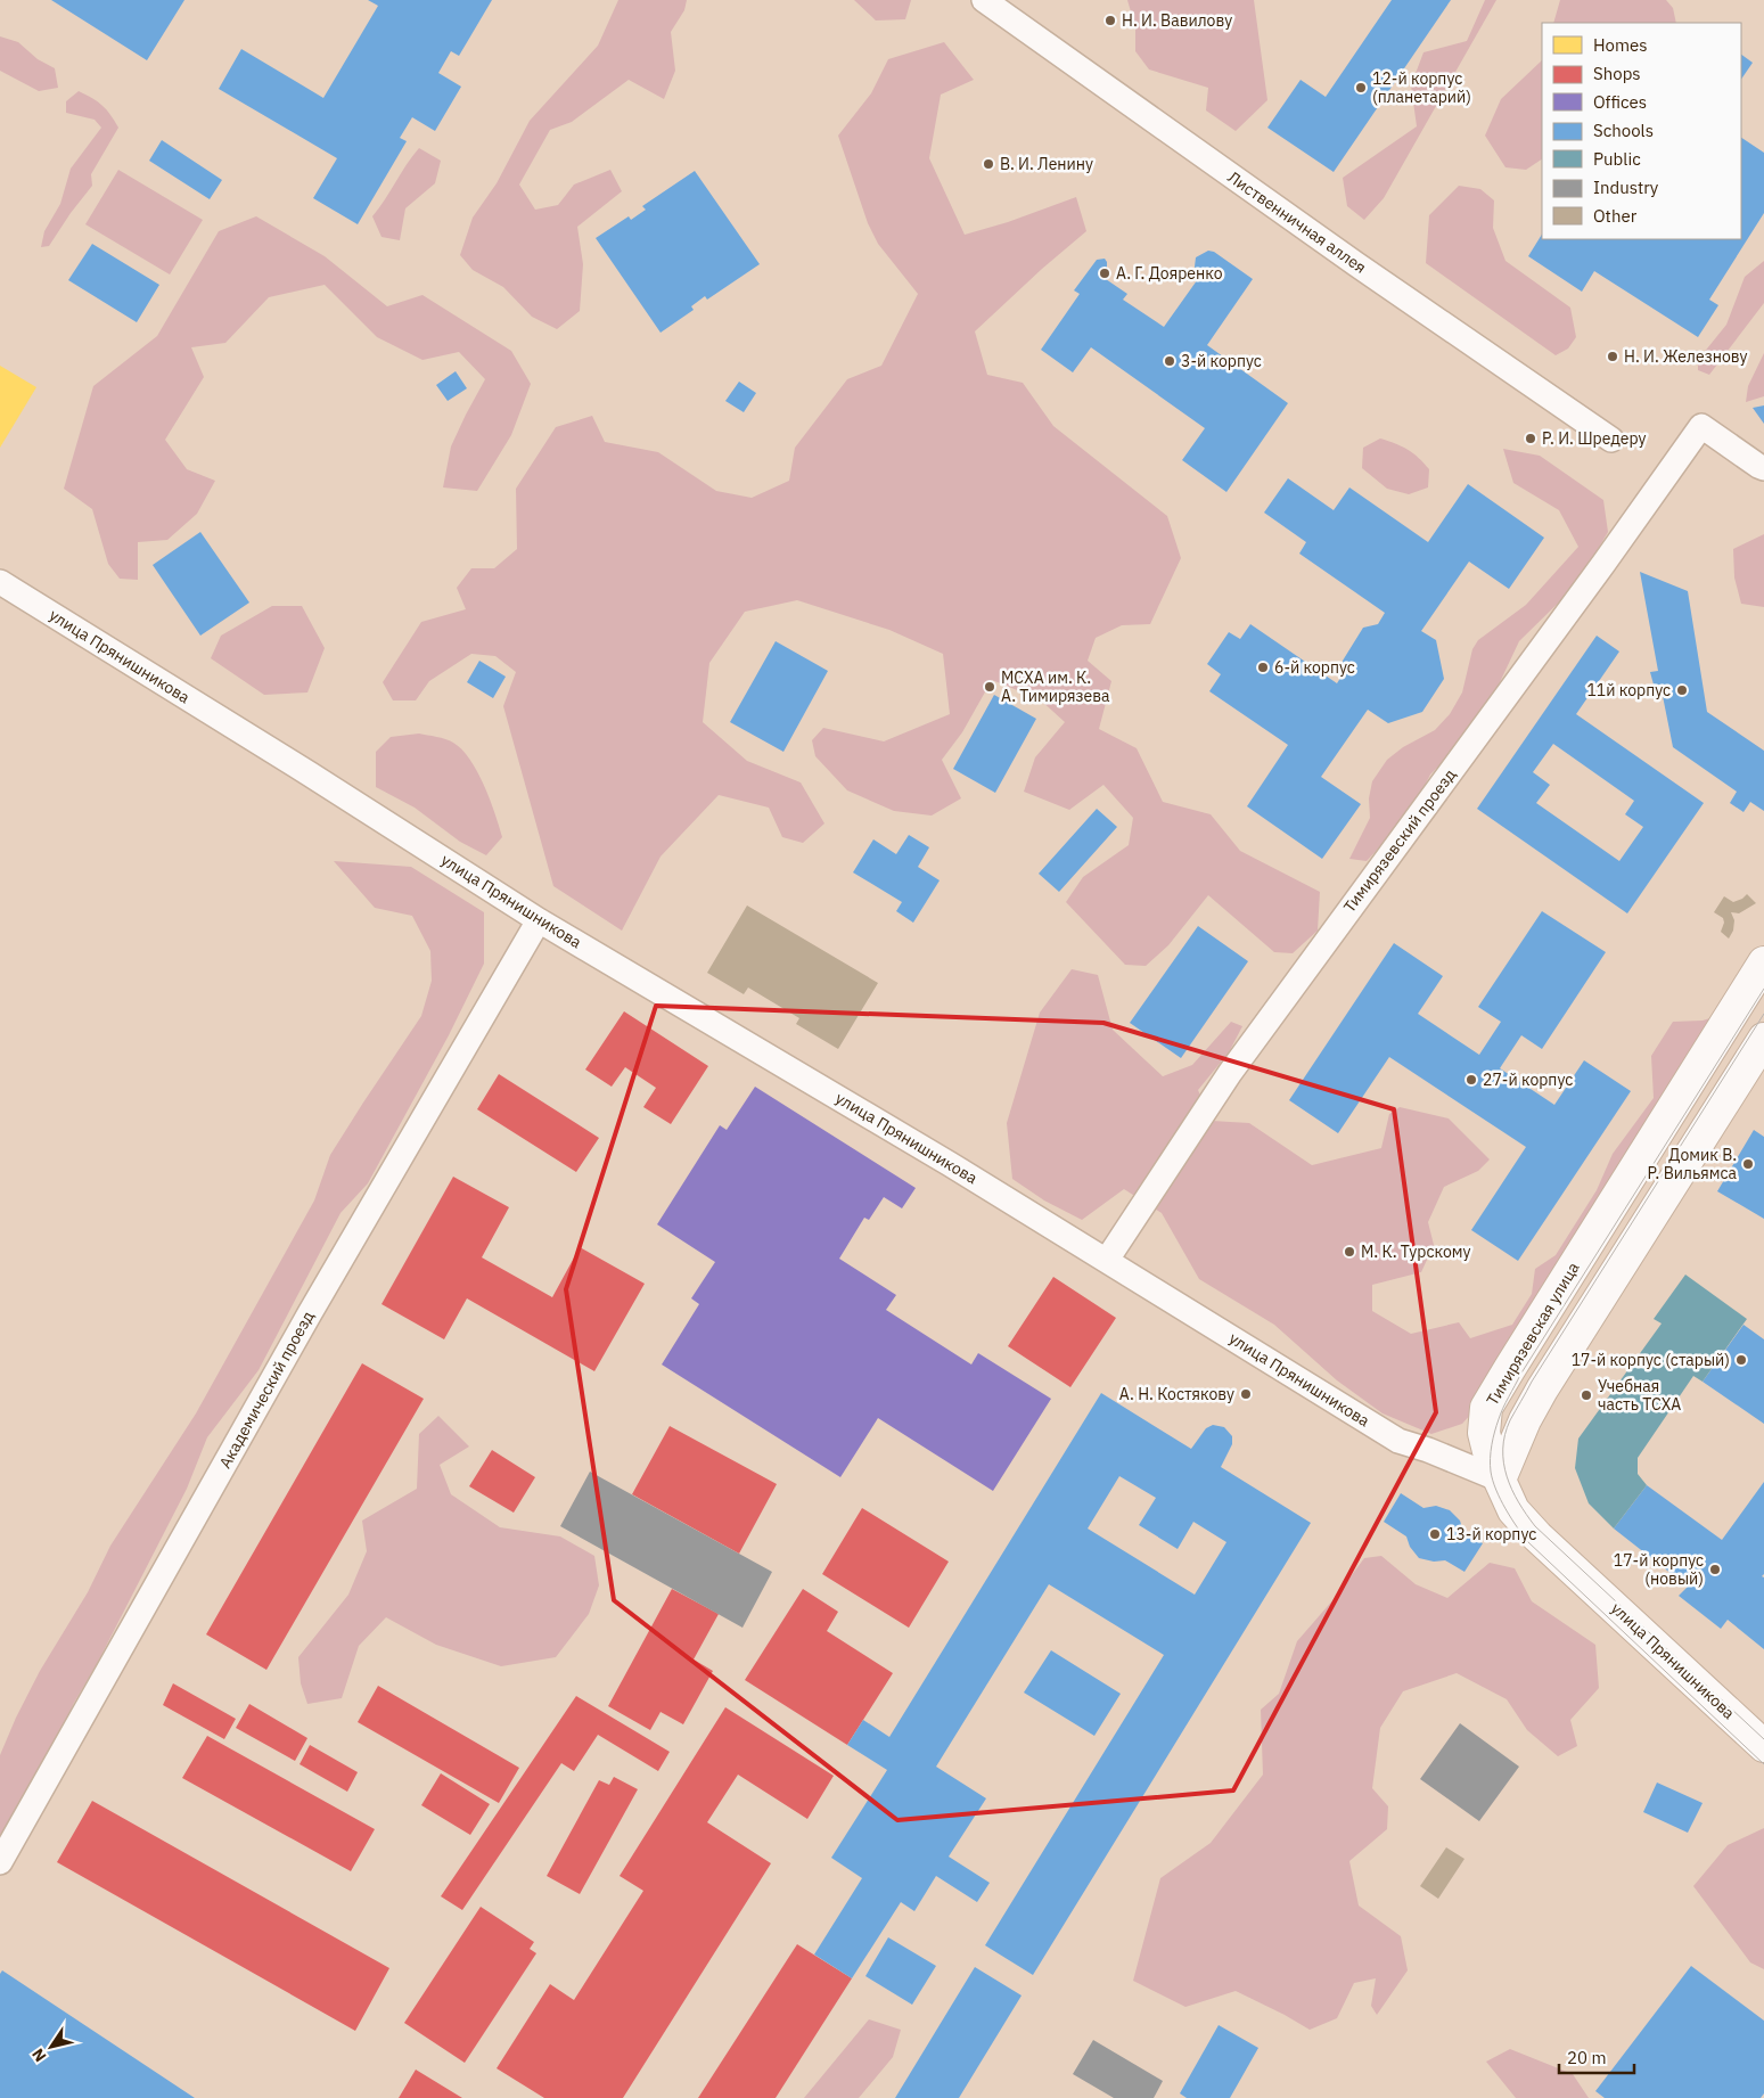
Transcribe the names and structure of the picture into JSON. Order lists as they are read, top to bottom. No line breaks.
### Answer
{"streets":{"main road":["улица Прянишникова","Тимирязевская улица"],"street":["Лиственничная аллея","Тимирязевский проезд","Академический проезд"]},"crossings":[["улица Прянишникова","Тимирязевский проезд"],["улица Прянишникова","Тимирязевская улица"],["улица Прянишникова","Академический проезд"]],"places":["Н. И. Вавилову","12-й корпус (планетарий)","В. И. Ленину","А. Г. Дояренко","Н. И. Железнову","3-й корпус","Р. И. Шредеру","6-й корпус","МСХА им. К. А. Тимирязева","11й корпус","27-й корпус","Домик В. Р. Вильямса","М. К. Турскому","17-й корпус (старый)","А. Н. Костякову","Учебная часть ТСХА","13-й корпус","17-й корпус (новый)"],"legend":["Homes","Shops","Offices","Schools","Public","Industry","Other"],"scale_bar":"20 m","north":"bottom left"}
